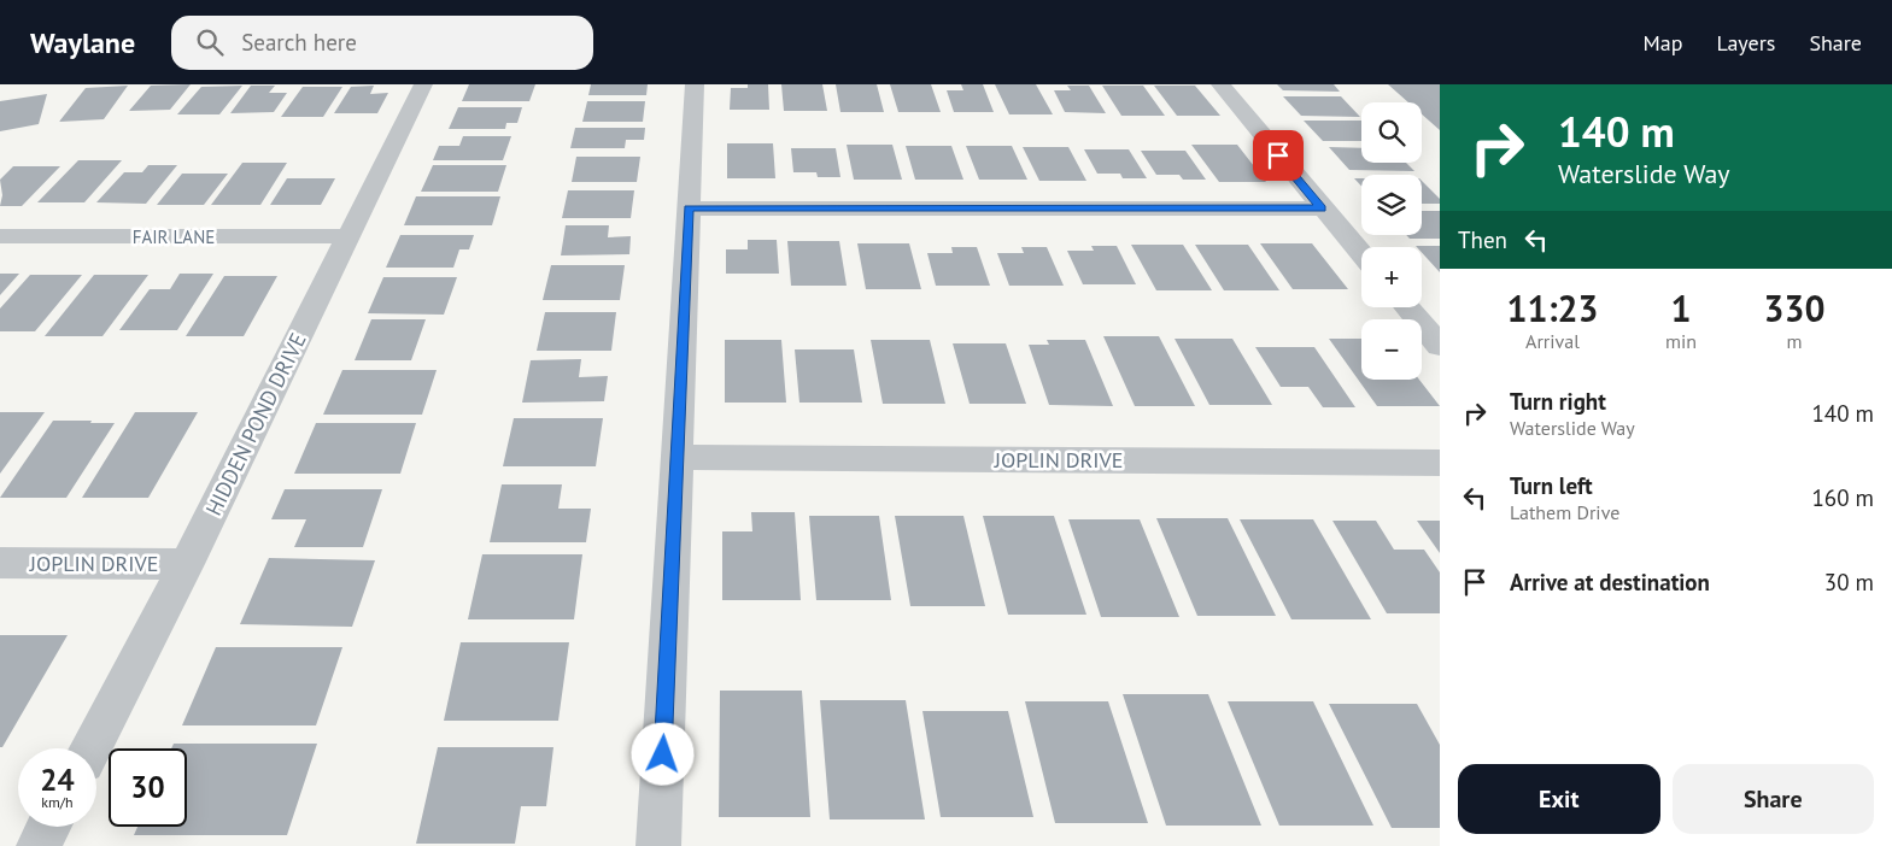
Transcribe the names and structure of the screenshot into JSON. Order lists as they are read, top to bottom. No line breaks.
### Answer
{"streets":{"street":["FAIR LANE","HIDDEN POND DRIVE","JOPLIN DRIVE"]},"crossings":[["FAIR LANE","HIDDEN POND DRIVE"],["HIDDEN POND DRIVE","JOPLIN DRIVE"]],"page":{"header":"Waylane","search":"Search here","nav":["Map","Layers","Share"],"turn":["140 m","Waterslide Way"],"map_buttons":["+","−"],"then":"Then","eta":["11:23","Arrival","1","min","330","m"],"list":[{"name":"Turn right","note":"Waterslide Way","value":"140 m"},{"name":"Turn left","note":"Lathem Drive","value":"160 m"},{"name":"Arrive at destination","value":"30 m"}],"speed":"24 km/h","limit":"30","buttons":["Exit","Share"]}}
